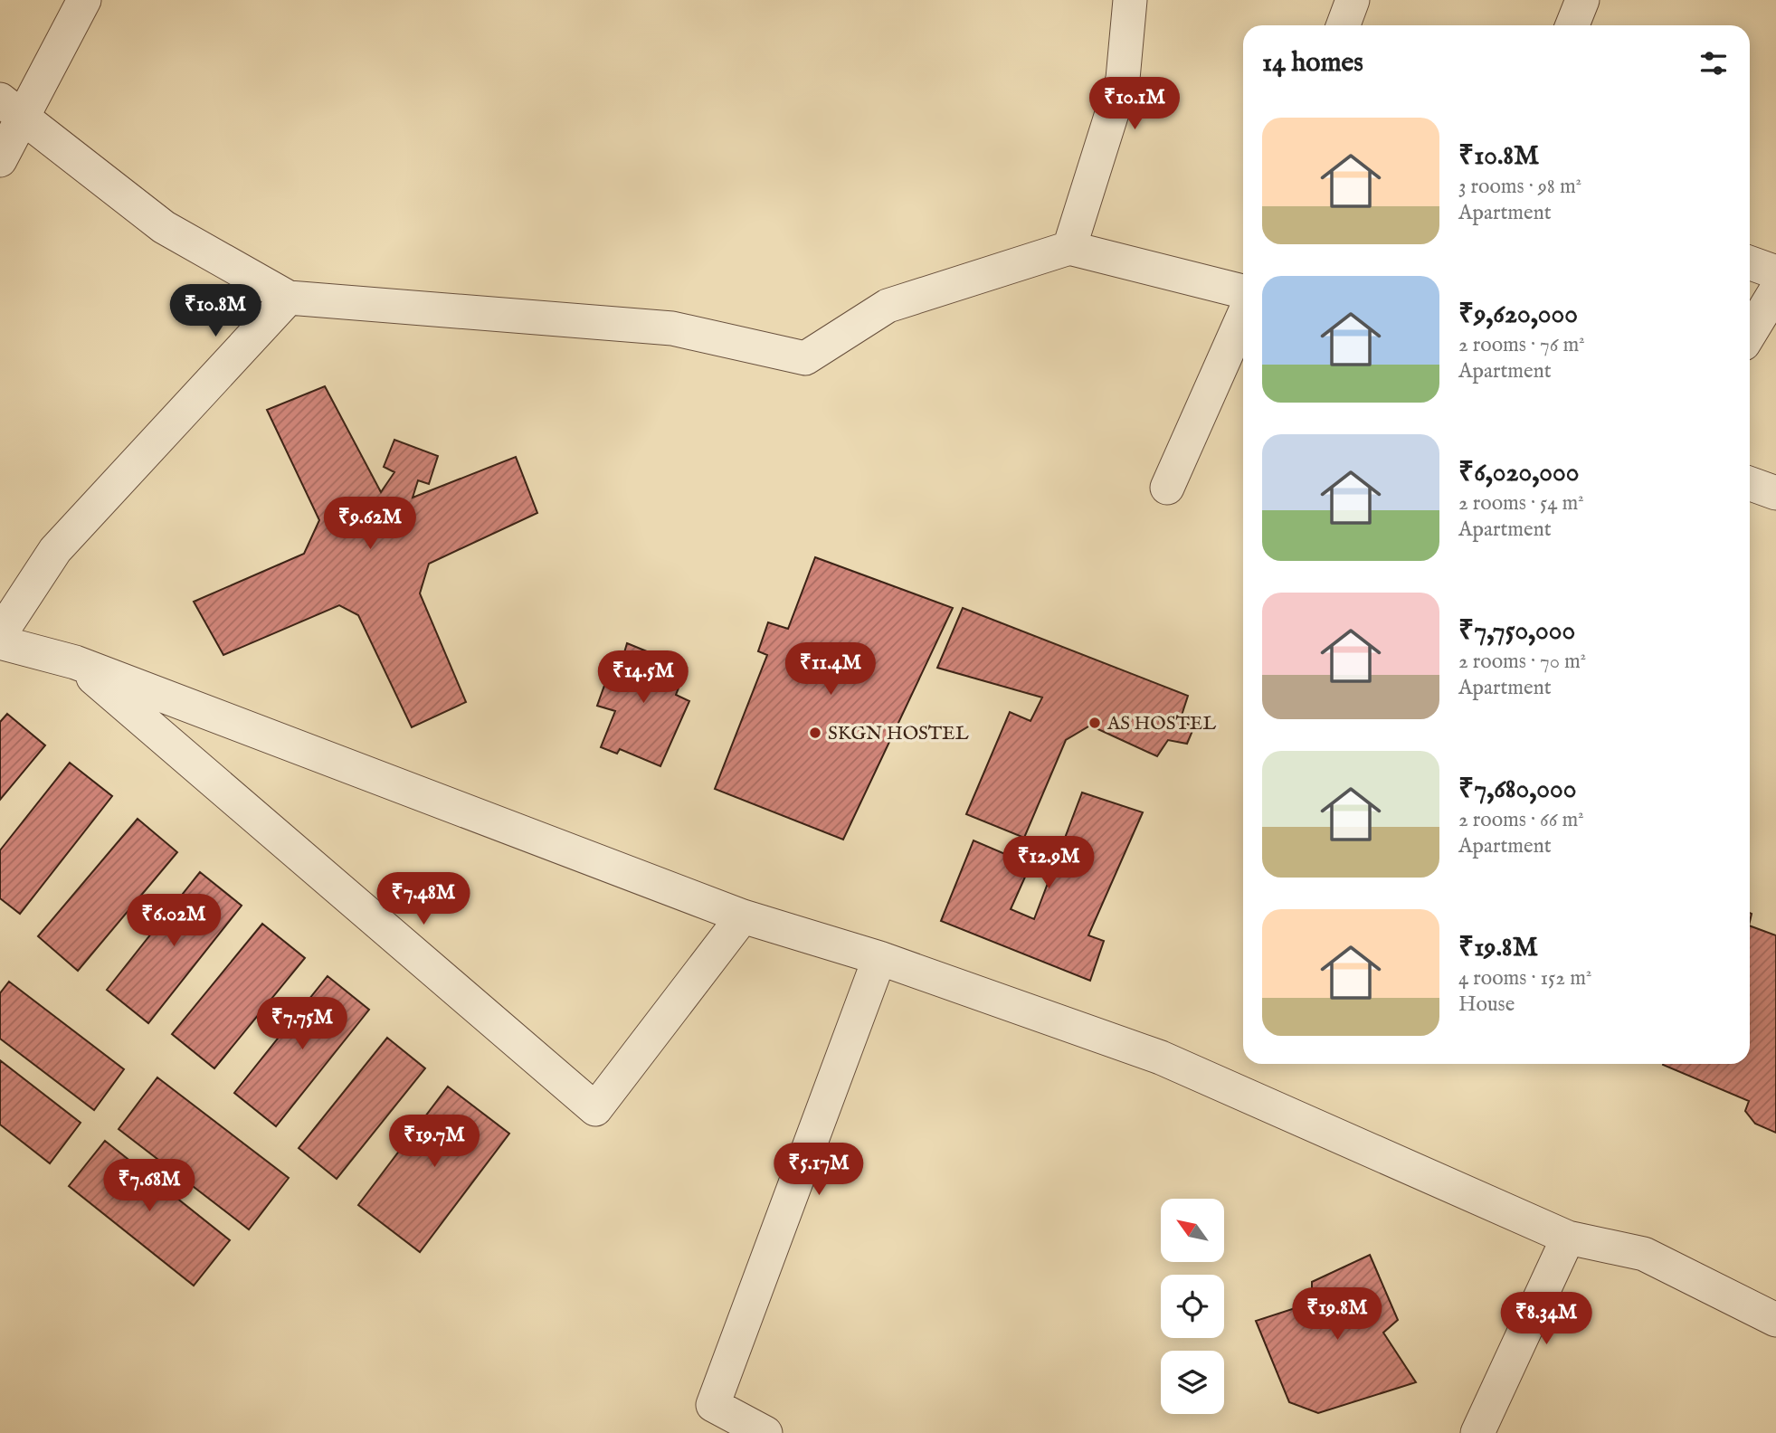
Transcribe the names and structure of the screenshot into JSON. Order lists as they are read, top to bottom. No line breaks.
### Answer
{"places":["AS HOSTEL","SKGN HOSTEL"],"north":"top left","page":{"heading":"14 homes","price":["₹10.1M","₹10.8M","₹9.62M","₹11.4M","₹14.5M","₹12.9M","₹7.48M","₹6.02M","₹7.75M","₹19.7M","₹5.17M","₹7.68M","₹19.8M","₹8.34M"],"list":[{"name":"₹10.8M","note":"3 rooms · 98 m² · Apartment"},{"name":"₹9,620,000","note":"2 rooms · 76 m² · Apartment"},{"name":"₹6,020,000","note":"2 rooms · 54 m² · Apartment"},{"name":"₹7,750,000","note":"2 rooms · 70 m² · Apartment"},{"name":"₹7,680,000","note":"2 rooms · 66 m² · Apartment"},{"name":"₹19.8M","note":"4 rooms · 152 m² · House"}]}}
